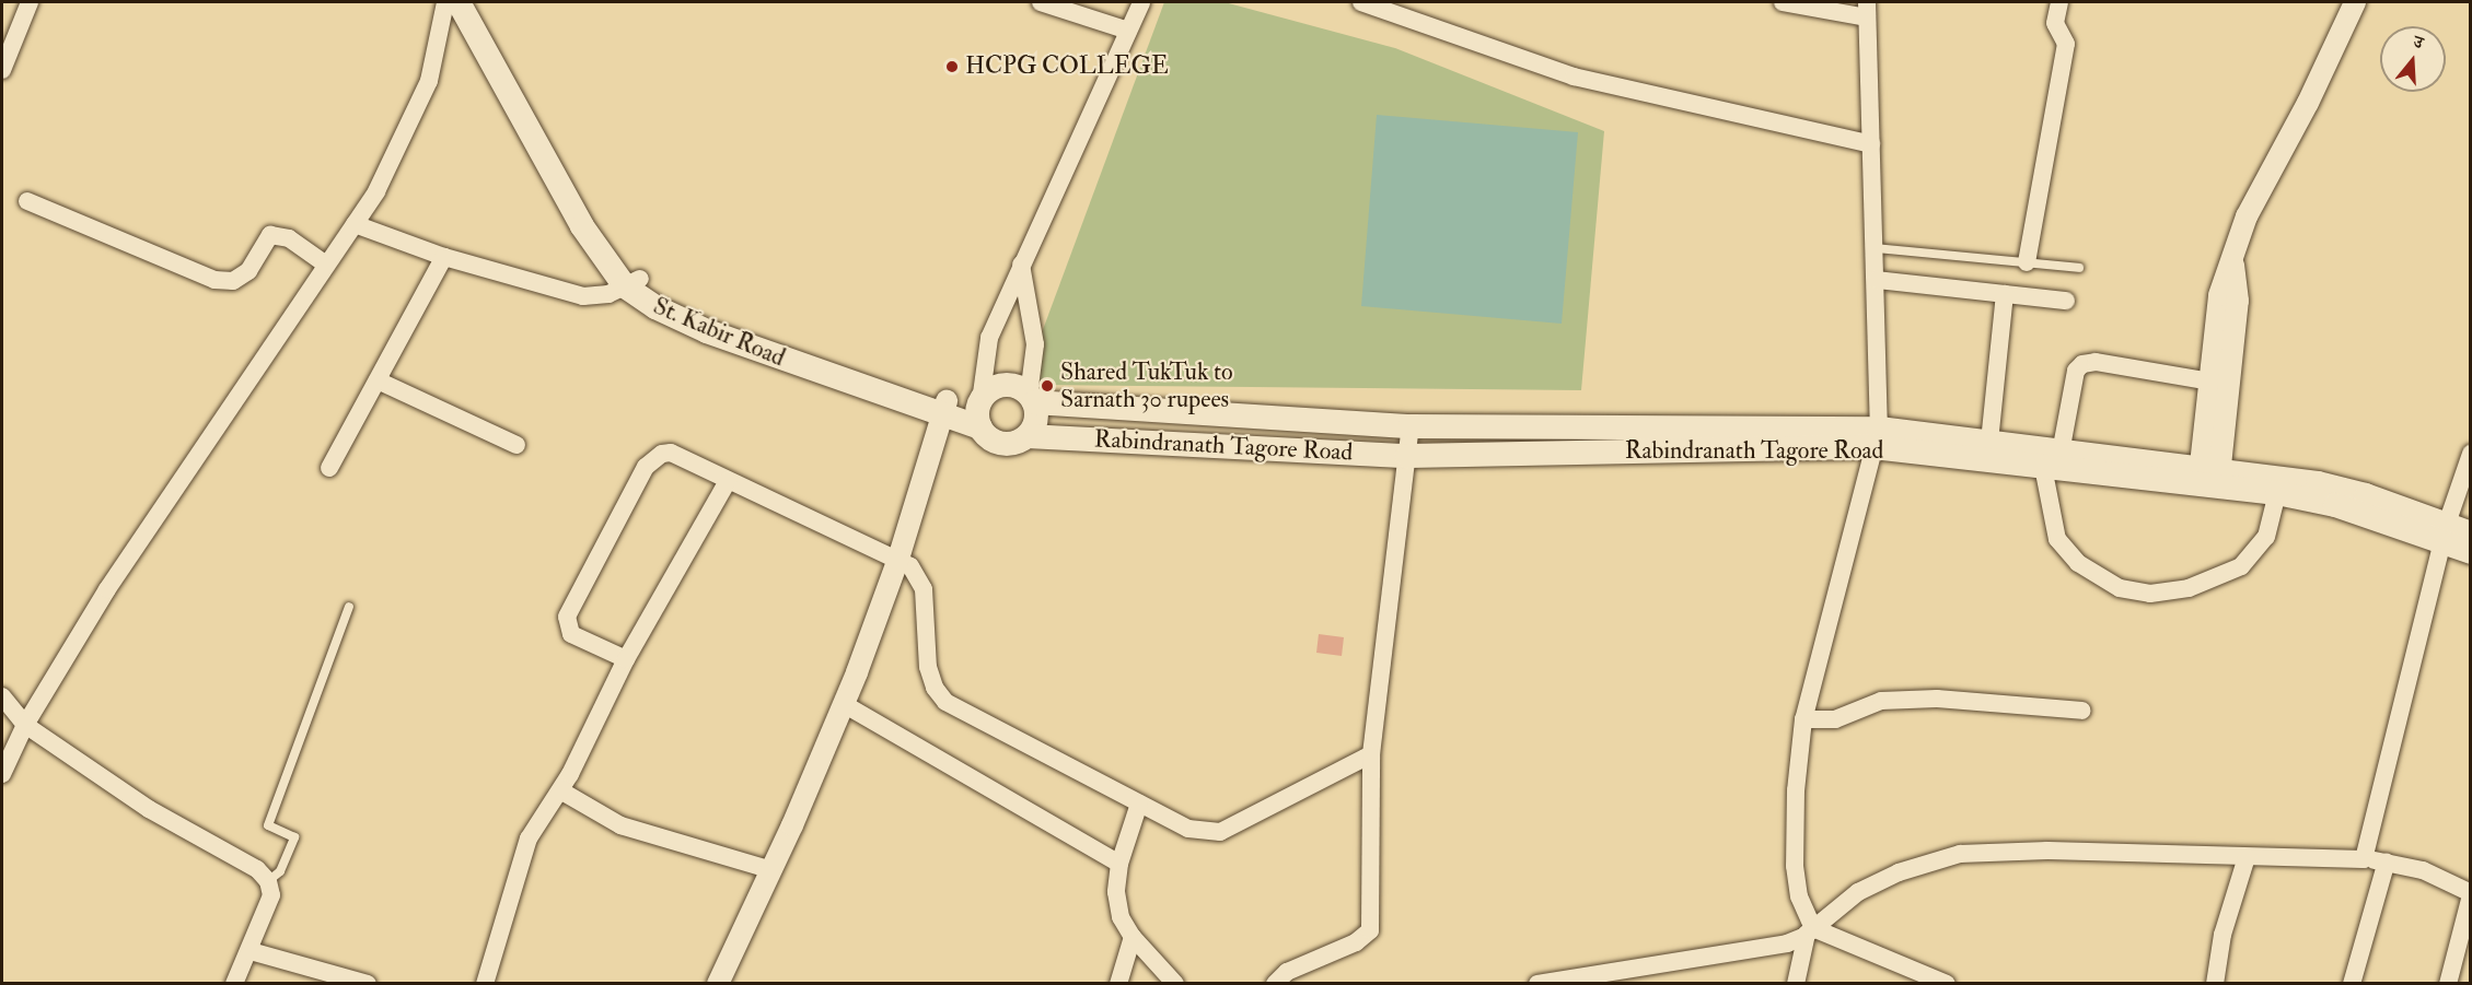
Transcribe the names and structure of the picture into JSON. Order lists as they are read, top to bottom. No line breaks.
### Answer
{"streets":{"main road":["St. Kabir Road","Rabindranath Tagore Road"]},"crossings":[["St. Kabir Road","Rabindranath Tagore Road"]],"places":["HCPG COLLEGE","Shared TukTuk to Sarnath 30 rupees"],"north":"top"}
